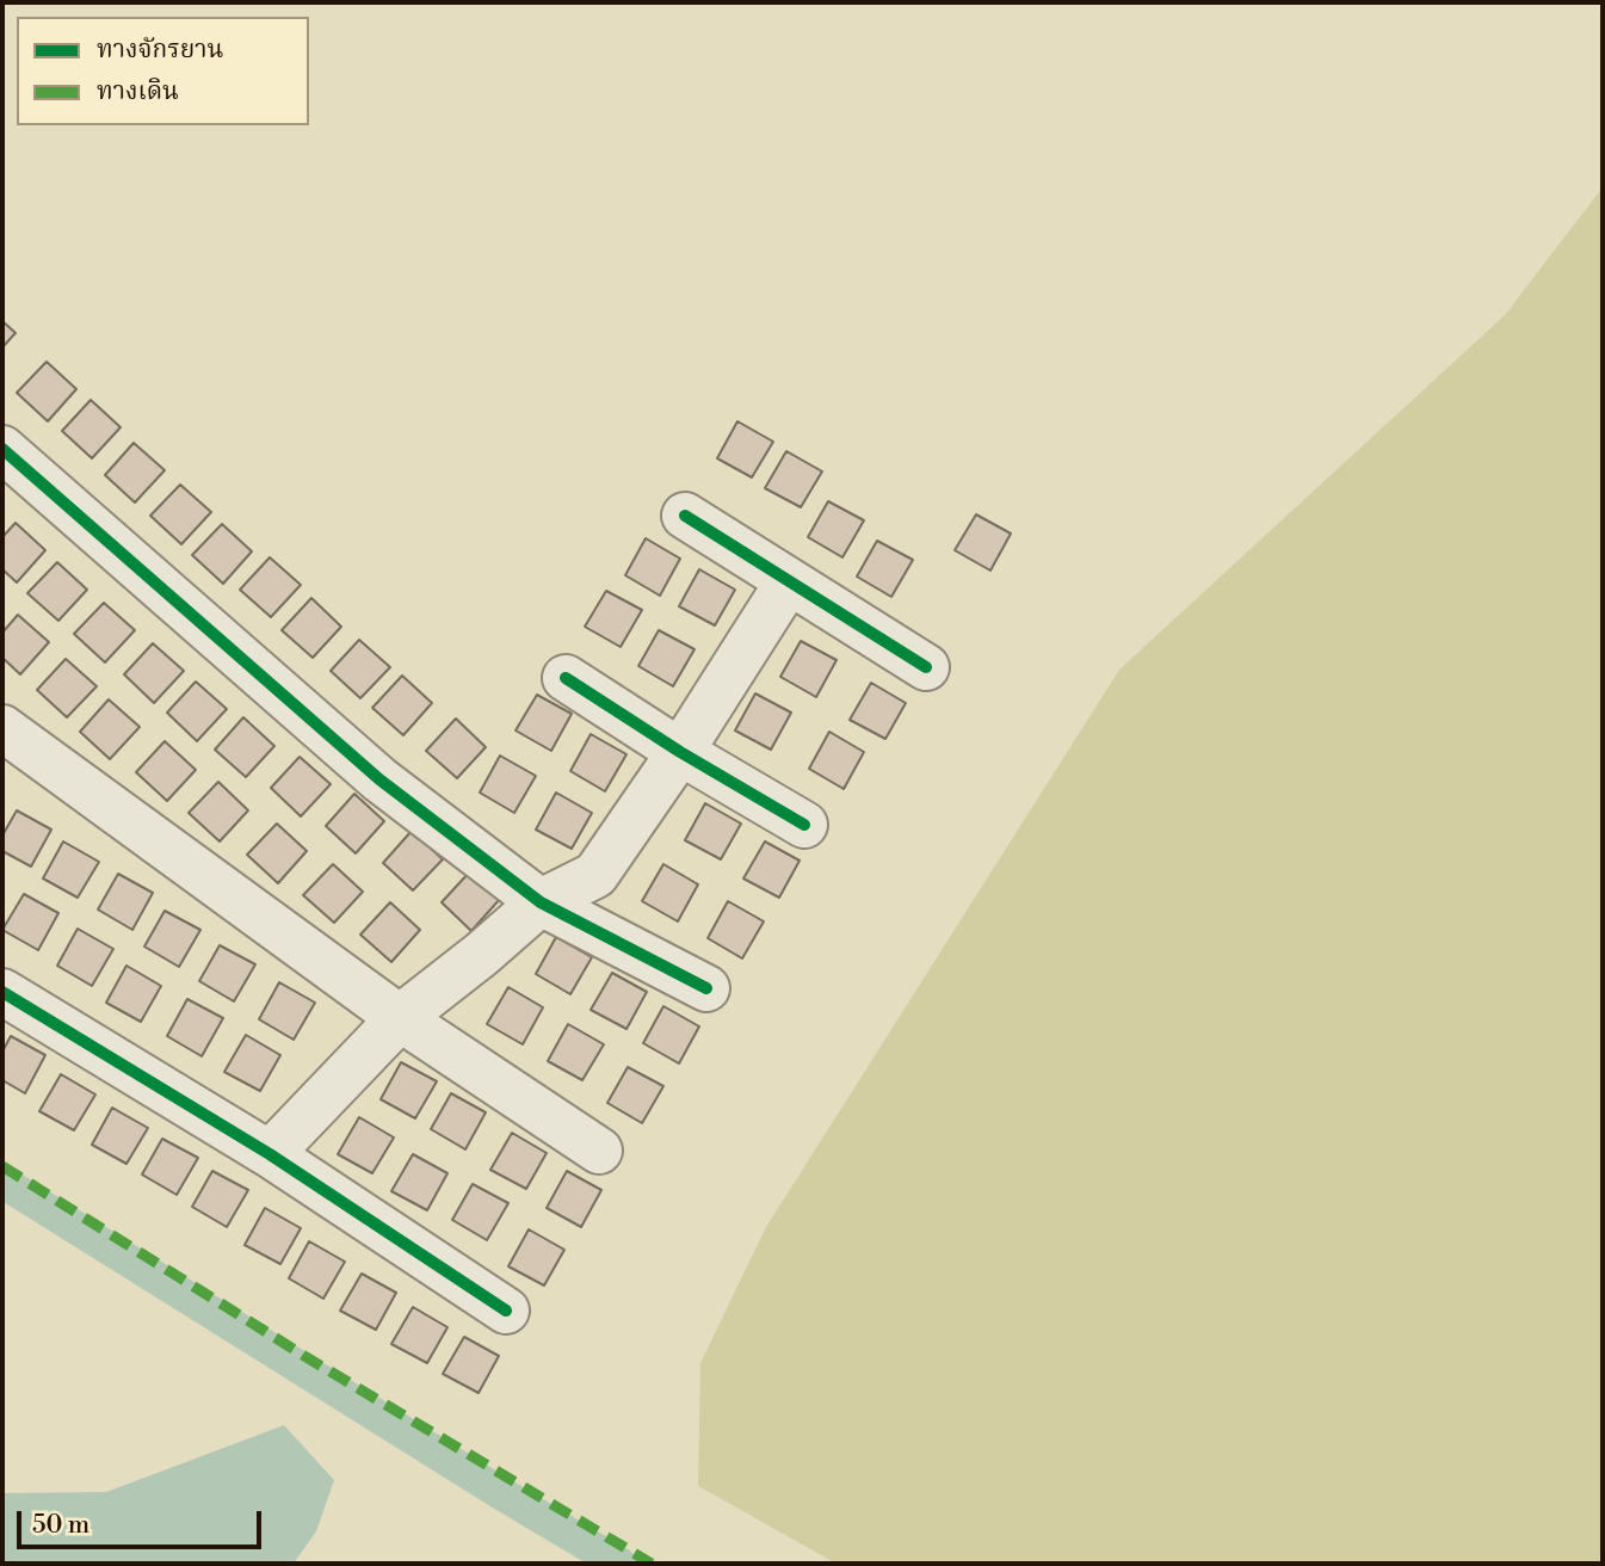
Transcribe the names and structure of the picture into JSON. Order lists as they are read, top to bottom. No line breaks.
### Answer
{"legend":["ทางจักรยาน","ทางเดิน"],"scale_bar":"50 m"}
